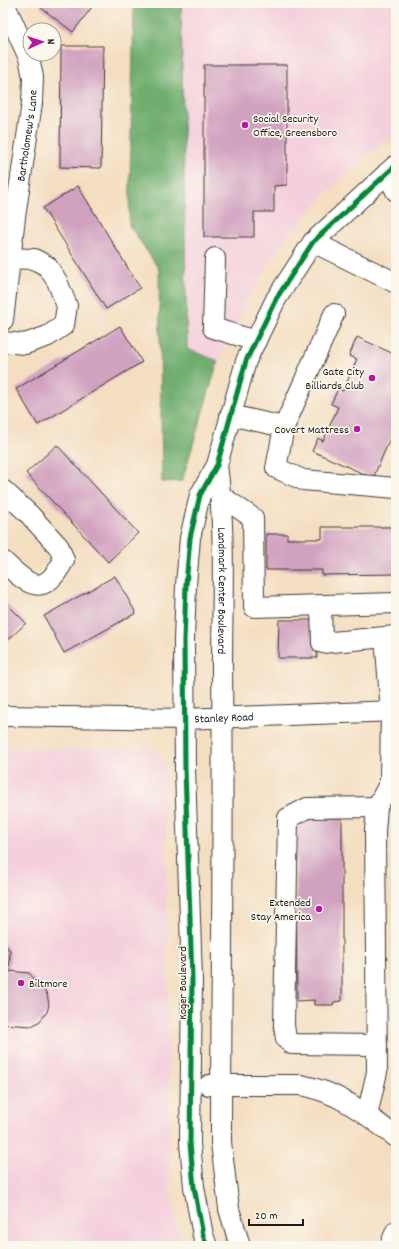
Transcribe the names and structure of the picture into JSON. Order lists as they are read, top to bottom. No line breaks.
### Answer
{"streets":{"street":["Bartholomew's Lane","Landmark Center Boulevard","Stanley Road","Koger Boulevard"]},"crossings":[["Landmark Center Boulevard","Stanley Road"],["Landmark Center Boulevard","Koger Boulevard"],["Stanley Road","Koger Boulevard"]],"places":["Social Security Office, Greensboro","Gate City Billiards Club","Covert Mattress","Extended Stay America","Biltmore"],"scale_bar":"20 m","north":"right"}
